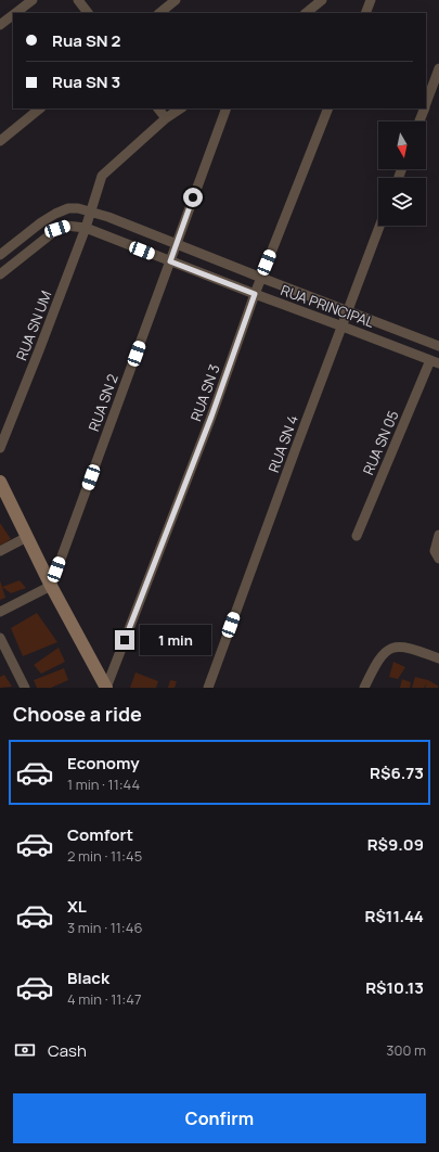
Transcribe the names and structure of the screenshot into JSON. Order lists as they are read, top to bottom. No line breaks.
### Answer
{"streets":{"street":["RUA PRINCIPAL","RUA SN UM","RUA SN 3","RUA SN 2","RUA SN 05","RUA SN 4"]},"crossings":[["RUA PRINCIPAL","RUA SN UM"],["RUA PRINCIPAL","RUA SN 3"],["RUA PRINCIPAL","RUA SN 2"],["RUA PRINCIPAL","RUA SN 05"],["RUA PRINCIPAL","RUA SN 4"]],"north":"bottom","page":{"banner":["Rua SN 2","Rua SN 3"],"bubble":"1 min","heading":"Choose a ride","list":[{"name":"Economy","note":"1 min · 11:44","value":"R$6.73"},{"name":"Comfort","note":"2 min · 11:45","value":"R$9.09"},{"name":"XL","note":"3 min · 11:46","value":"R$11.44"},{"name":"Black","note":"4 min · 11:47","value":"R$10.13"}],"pay":["Cash","300 m"],"buttons":"Confirm"}}
